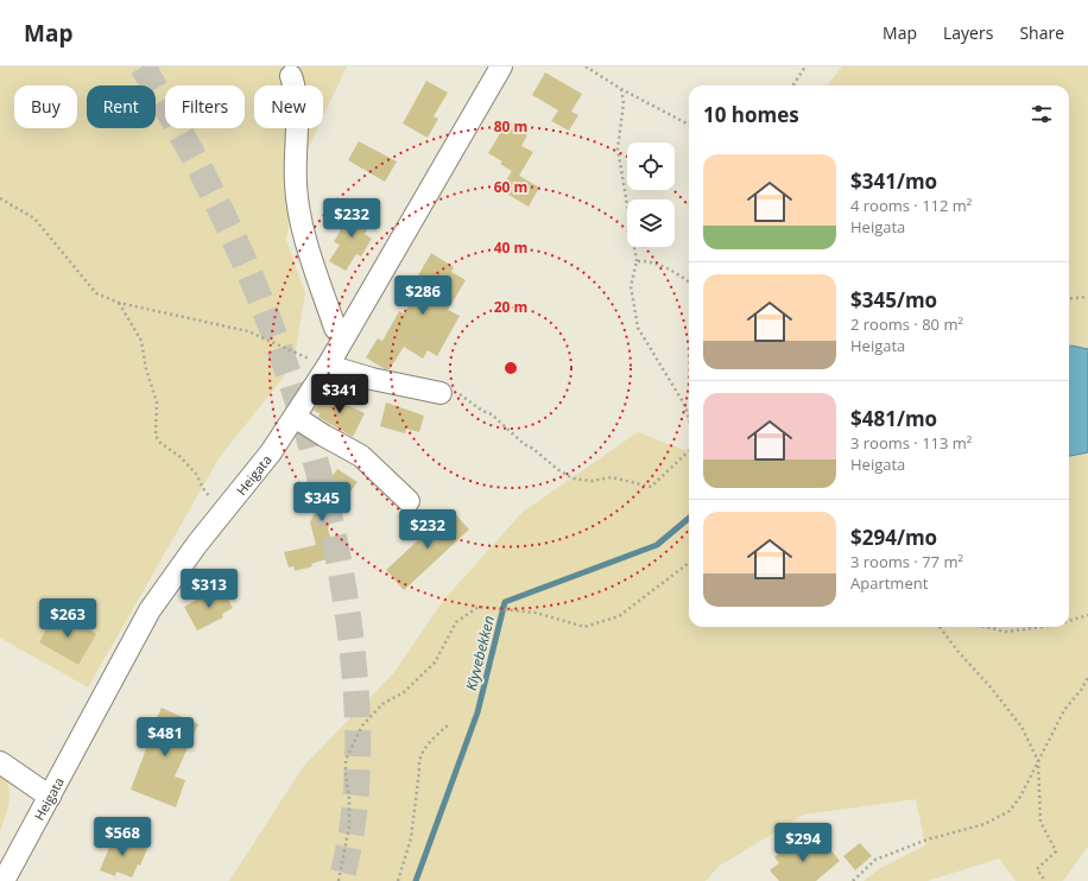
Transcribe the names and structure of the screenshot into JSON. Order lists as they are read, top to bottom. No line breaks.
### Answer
{"streets":{"street":["Heigata"]},"water":["Klyvebekken"],"page":{"header":"Map","nav":["Map","Layers","Share"],"chip":["Buy","Rent","Filters","New"],"heading":"10 homes","list":[{"name":"$341/mo","note":"4 rooms · 112 m² · Heigata"},{"name":"$345/mo","note":"2 rooms · 80 m² · Heigata"},{"name":"$481/mo","note":"3 rooms · 113 m² · Heigata"},{"name":"$294/mo","note":"3 rooms · 77 m² · Apartment"}],"price":["$232","$286","$341","$345","$232","$313","$263","$481","$568","$294"]},"rings":["80 m","60 m","40 m","20 m"]}
